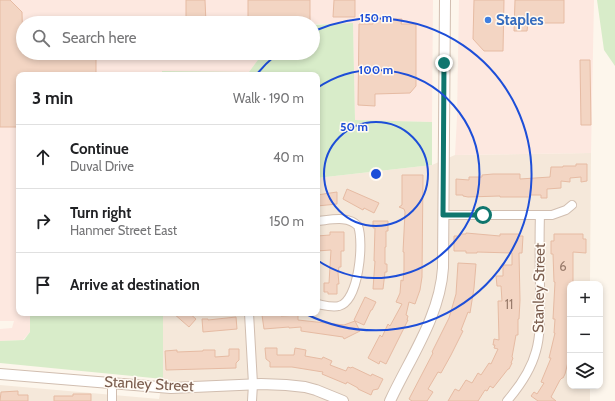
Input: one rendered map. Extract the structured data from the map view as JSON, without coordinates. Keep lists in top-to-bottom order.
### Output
{
  "streets": {
    "street": ["Stanley Street"]
  },
  "places": ["Staples"],
  "house_numbers": ["6", "11"],
  "page": {
    "search": "Search here",
    "heading": ["3 min", "Walk · 190 m"],
    "list": [
      ["Continue", "Duval Drive", "40 m"],
      ["Turn right", "Hanmer Street East", "150 m"],
      "Arrive at destination"
    ],
    "map_buttons": ["+", "−"]
  },
  "rings": ["150 m", "100 m", "50 m"]
}
